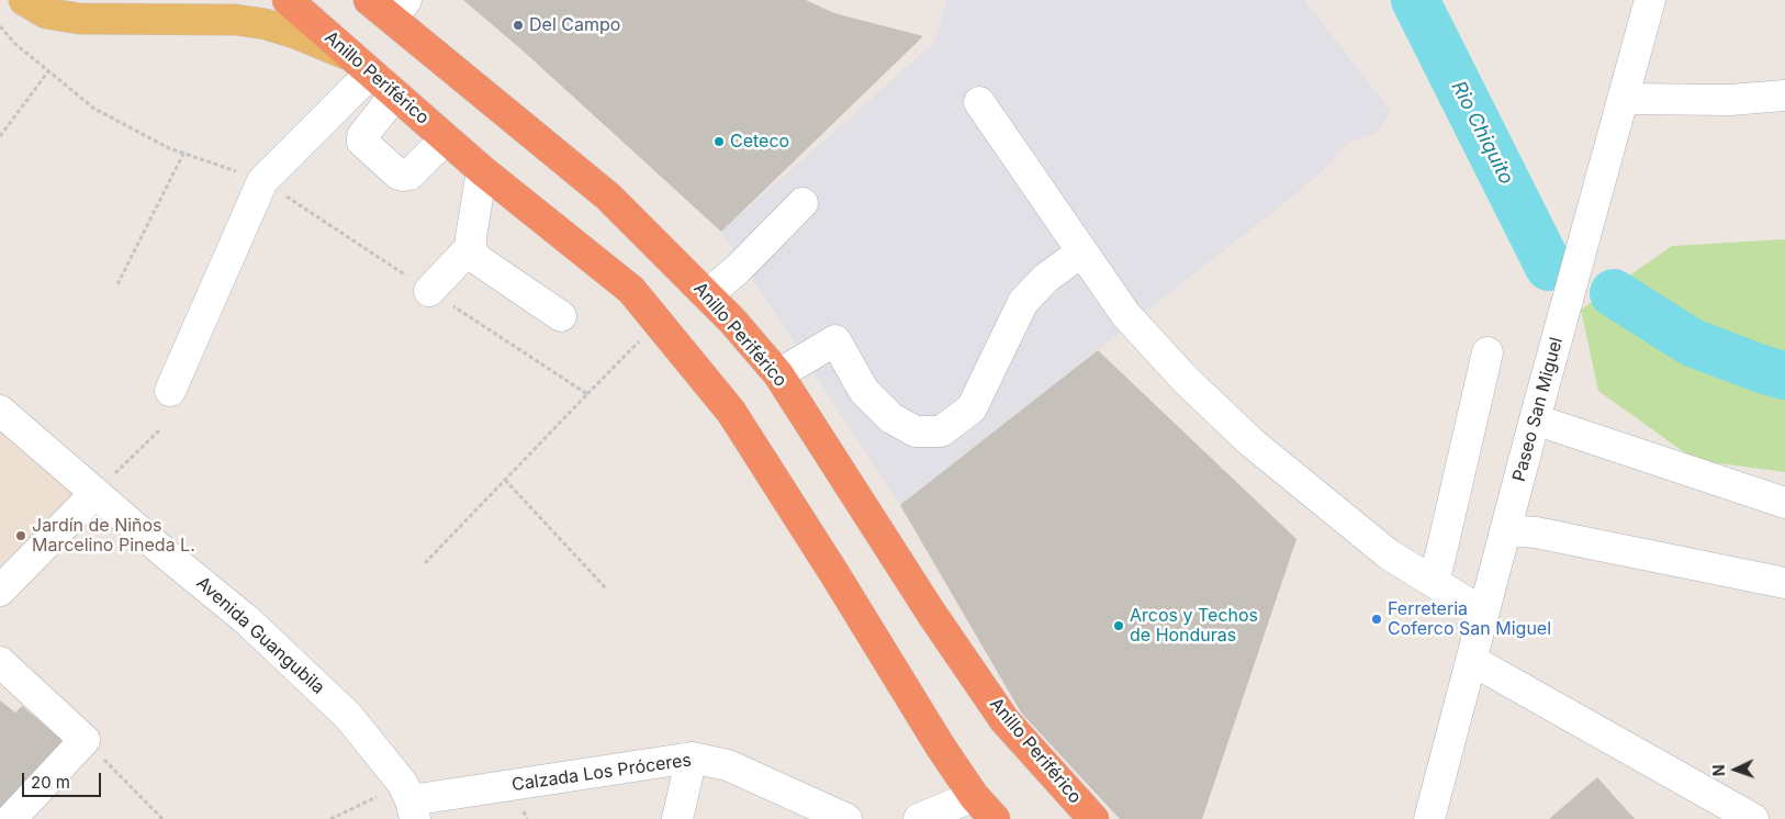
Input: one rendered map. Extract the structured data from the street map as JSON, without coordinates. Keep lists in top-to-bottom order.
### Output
{
  "streets": {
    "highway": ["Anillo Periférico"],
    "street": ["Paseo San Miguel", "Avenida Guangubila", "Calzada Los Próceres"]
  },
  "crossings": [
    ["Avenida Guangubila", "Calzada Los Próceres"]
  ],
  "water": ["Rio Chiquito"],
  "places": [
    "Del Campo",
    "Ceteco",
    "Jardín de Niños Marcelino Pineda L.",
    "Ferreteria Coferco San Miguel",
    "Arcos y Techos de Honduras"
  ],
  "scale_bar": "20 m",
  "north": "left"
}
